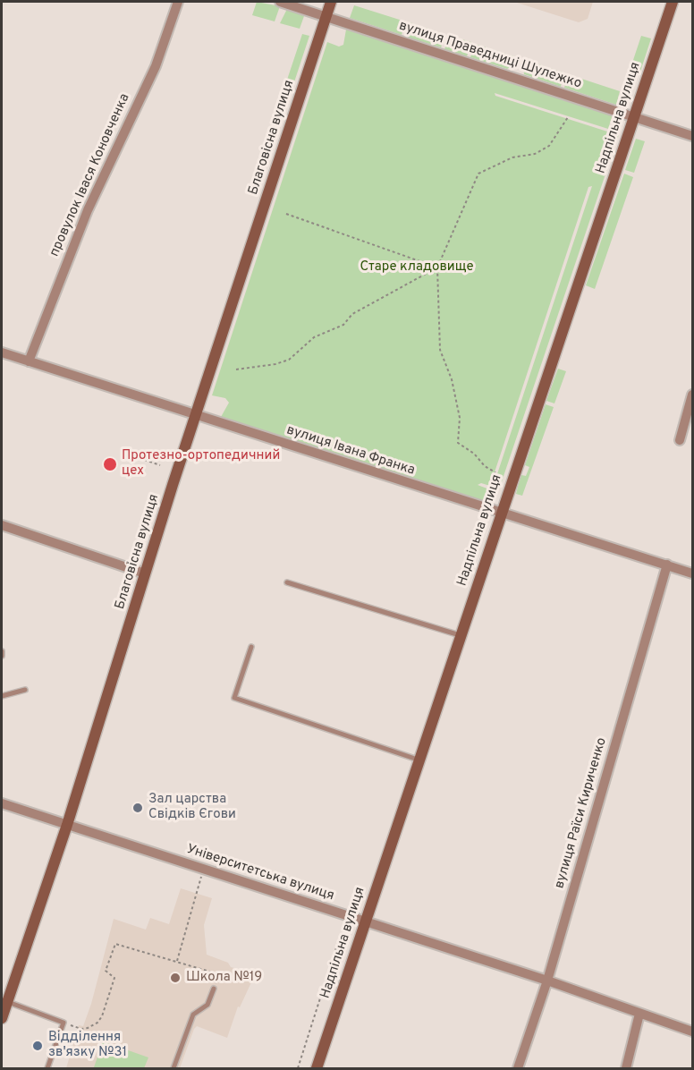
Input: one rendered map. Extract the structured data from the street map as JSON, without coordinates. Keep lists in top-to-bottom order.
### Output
{
  "streets": {
    "main road": ["Надпільна вулиця", "Благовісна вулиця"],
    "street": [
      "вулиця Праведниці Шулежко",
      "провулок Івася Коновченка",
      "вулиця Івана Франка",
      "вулиця Раїси Кириченко",
      "Університетська вулиця"
    ]
  },
  "crossings": [
    ["вулиця Праведниці Шулежко", "Надпільна вулиця"],
    ["вулиця Праведниці Шулежко", "Благовісна вулиця"],
    ["Надпільна вулиця", "вулиця Івана Франка"],
    ["Надпільна вулиця", "Університетська вулиця"],
    ["Благовісна вулиця", "вулиця Івана Франка"],
    ["Благовісна вулиця", "Університетська вулиця"],
    ["провулок Івася Коновченка", "вулиця Івана Франка"],
    ["вулиця Івана Франка", "вулиця Раїси Кириченко"],
    ["вулиця Раїси Кириченко", "Університетська вулиця"]
  ],
  "parks": ["Старе кладовище"],
  "places": [
    "Протезно-ортопедичний цех",
    "Зал царства Свідків Єгови",
    "Школа №19",
    "Відділення зв'язку №31"
  ]
}
